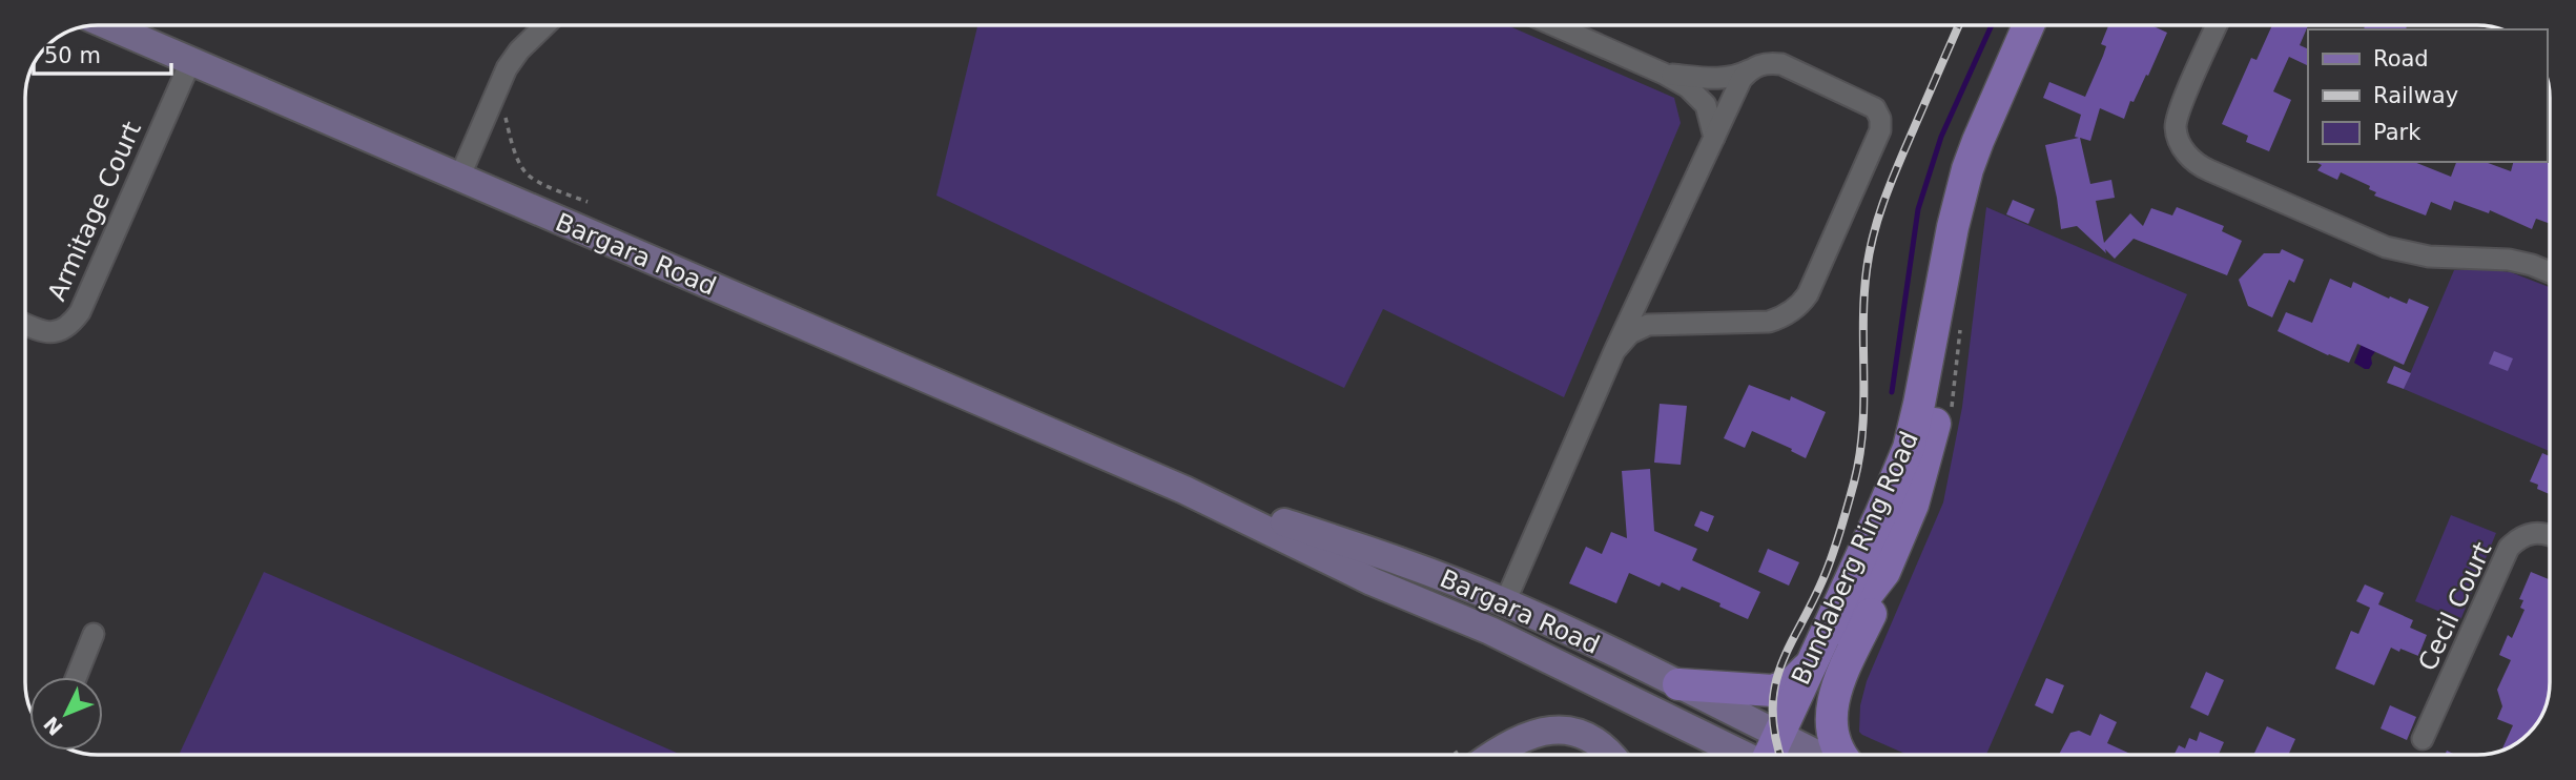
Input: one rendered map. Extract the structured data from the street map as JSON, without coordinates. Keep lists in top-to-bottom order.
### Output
{
  "streets": {
    "main road": ["Bargara Road", "Bundaberg Ring Road"],
    "street": ["Armitage Court", "Cecil Court"]
  },
  "crossings": [
    ["Armitage Court", "Bargara Road"]
  ],
  "legend": ["Road", "Railway", "Park"],
  "scale_bar": "50 m",
  "north": "bottom left"
}
